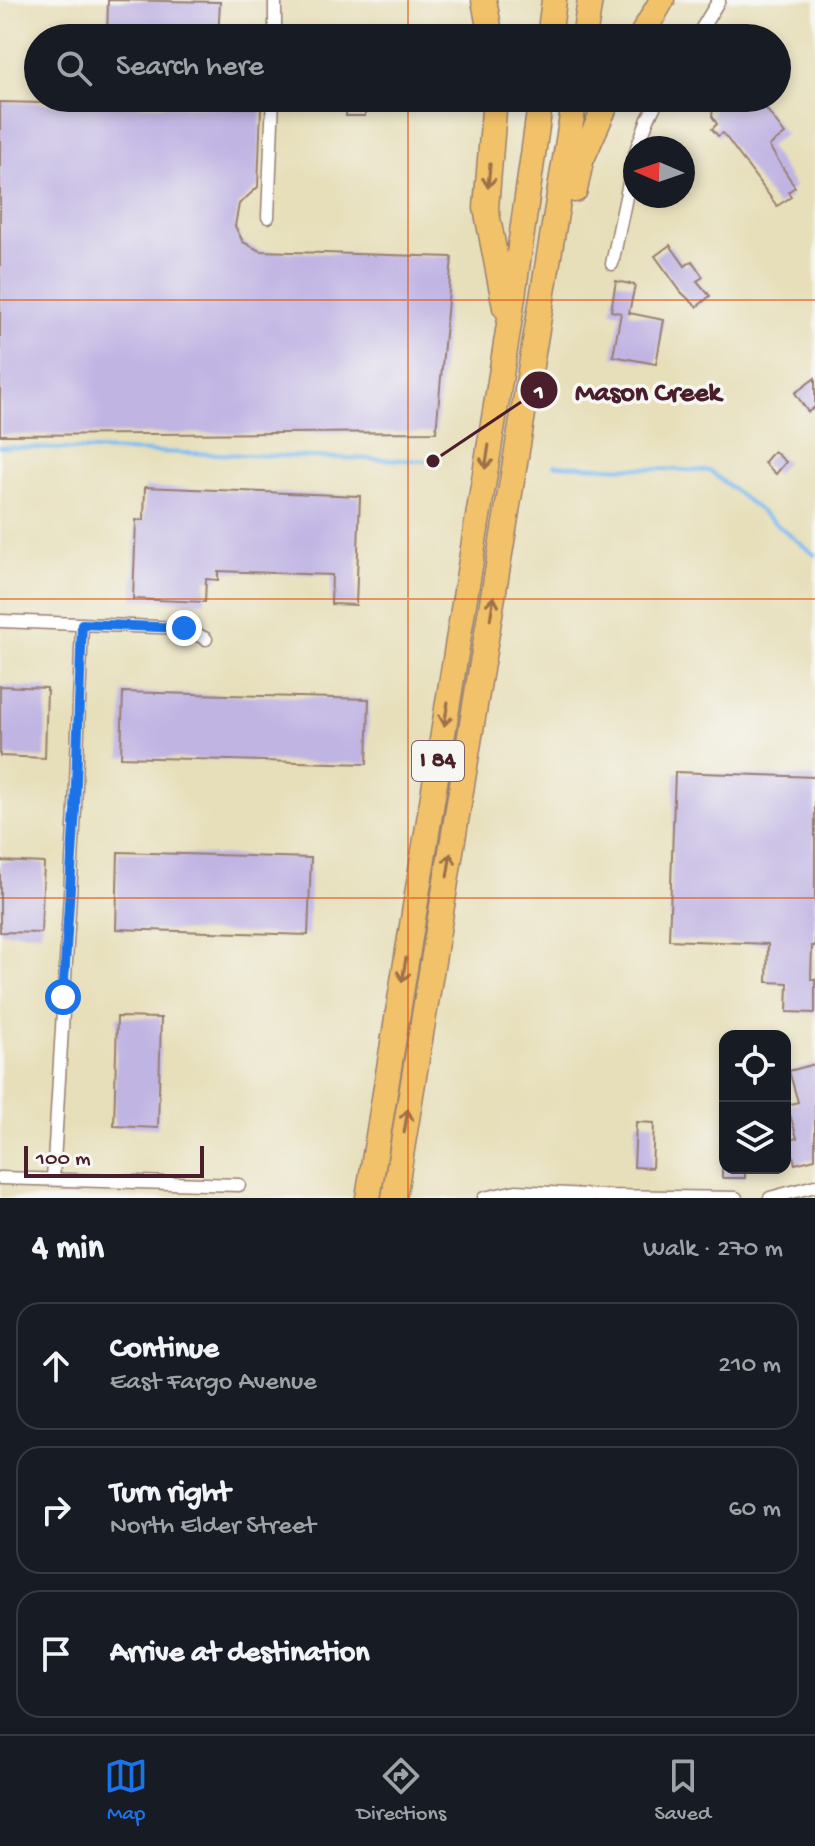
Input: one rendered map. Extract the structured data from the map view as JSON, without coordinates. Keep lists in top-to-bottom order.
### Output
{
  "streets": {
    "highway": ["I 84"]
  },
  "places": ["Mason Creek"],
  "scale_bar": "100 m",
  "north": "left",
  "page": {
    "search": "Search here",
    "scale": "100 m",
    "heading": ["4 min", "Walk · 270 m"],
    "list": [
      ["Continue", "East Fargo Avenue", "210 m"],
      ["Turn right", "North Elder Street", "60 m"],
      "Arrive at destination"
    ],
    "nav": ["Map", "Directions", "Saved"]
  }
}
